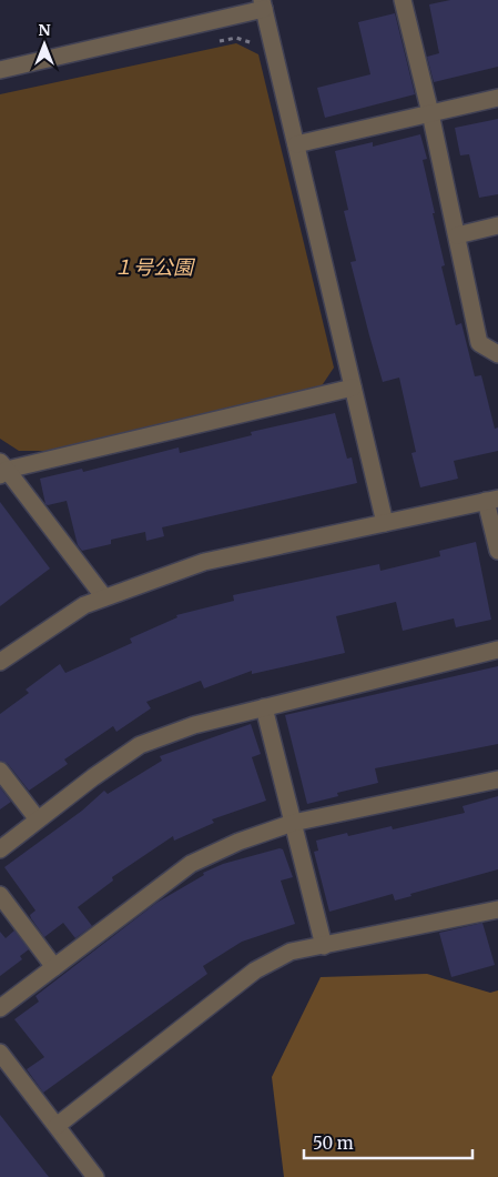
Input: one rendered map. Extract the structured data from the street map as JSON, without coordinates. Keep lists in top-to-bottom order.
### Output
{
  "parks": ["１号公園"],
  "scale_bar": "50 m",
  "north": "top"
}
